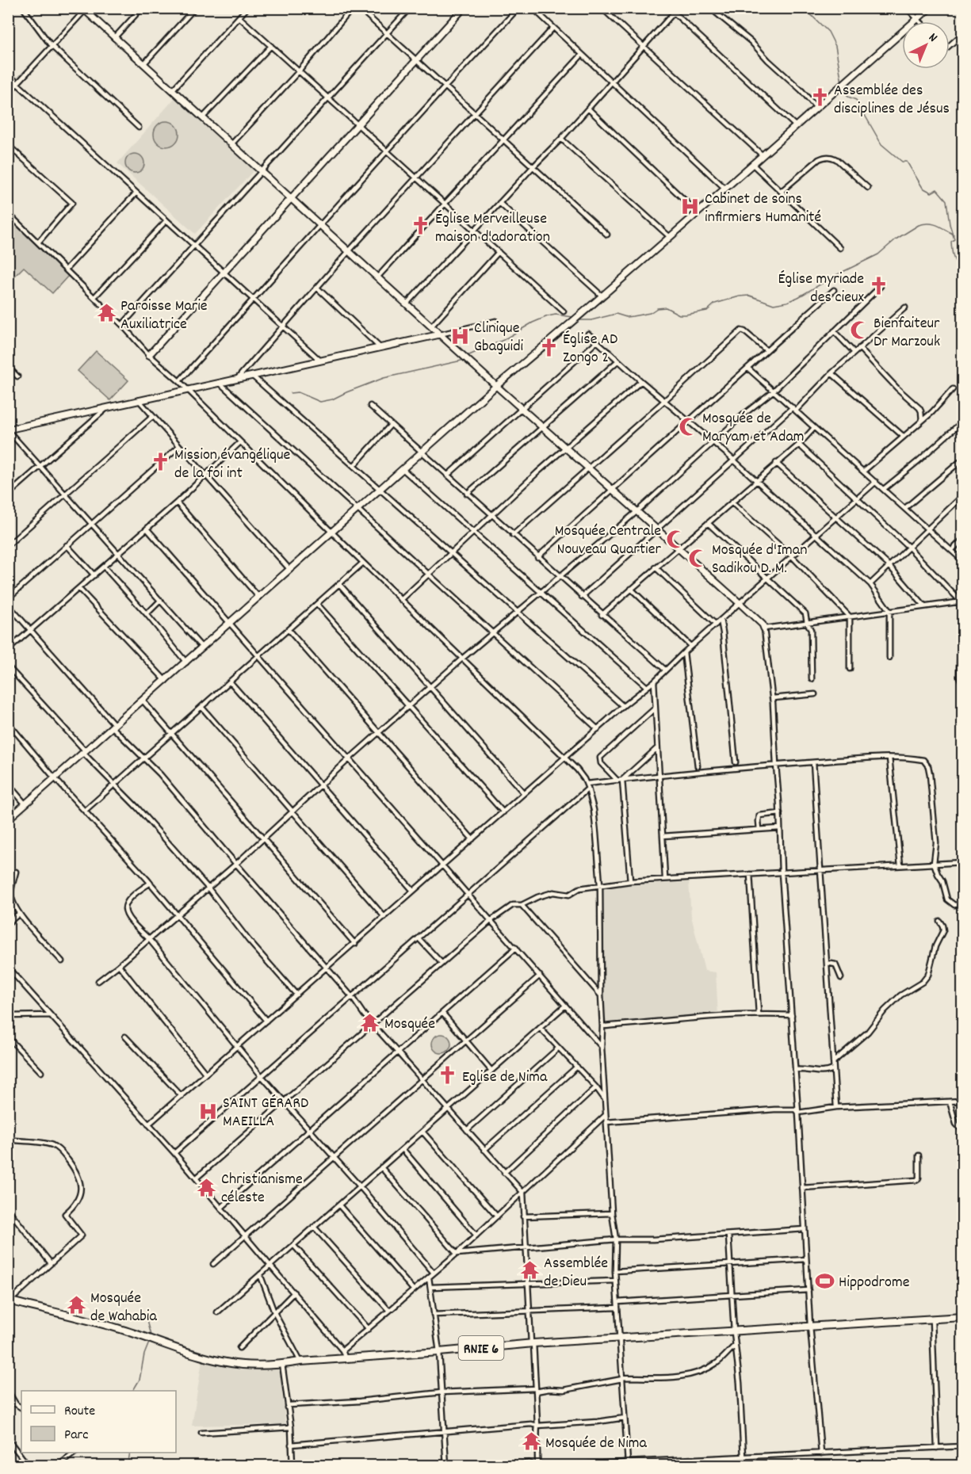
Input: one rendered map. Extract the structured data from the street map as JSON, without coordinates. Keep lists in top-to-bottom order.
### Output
{
  "streets": {
    "main road": ["RNIE 6"]
  },
  "places": {
    "church": [
      "Assemblée des disciplines de Jésus",
      "Église Merveilleuse maison d'adoration",
      "Église myriade des cieux",
      "Église AD Zongo 2",
      "Mission évangélique de la foi int",
      "Eglise de Nima"
    ],
    "hospital": ["Cabinet de soins infirmiers Humanité", "Clinique Gbaguidi", "SAINT GÉRARD MAEILLA"],
    "temple": [
      "Paroisse Marie Auxiliatrice",
      "Mosquée",
      "Christianisme céleste",
      "Assemblée de Dieu",
      "Mosquée de Wahabia",
      "Mosquée de Nima"
    ],
    "mosque": [
      "Bienfaiteur Dr Marzouk",
      "Mosquée de Maryam et Adam",
      "Mosquée Centrale Nouveau Quartier",
      "Mosquée d'Iman Sadikou D. M."
    ],
    "sports": ["Hippodrome"]
  },
  "legend": ["Route", "Parc"],
  "north": "top right"
}
